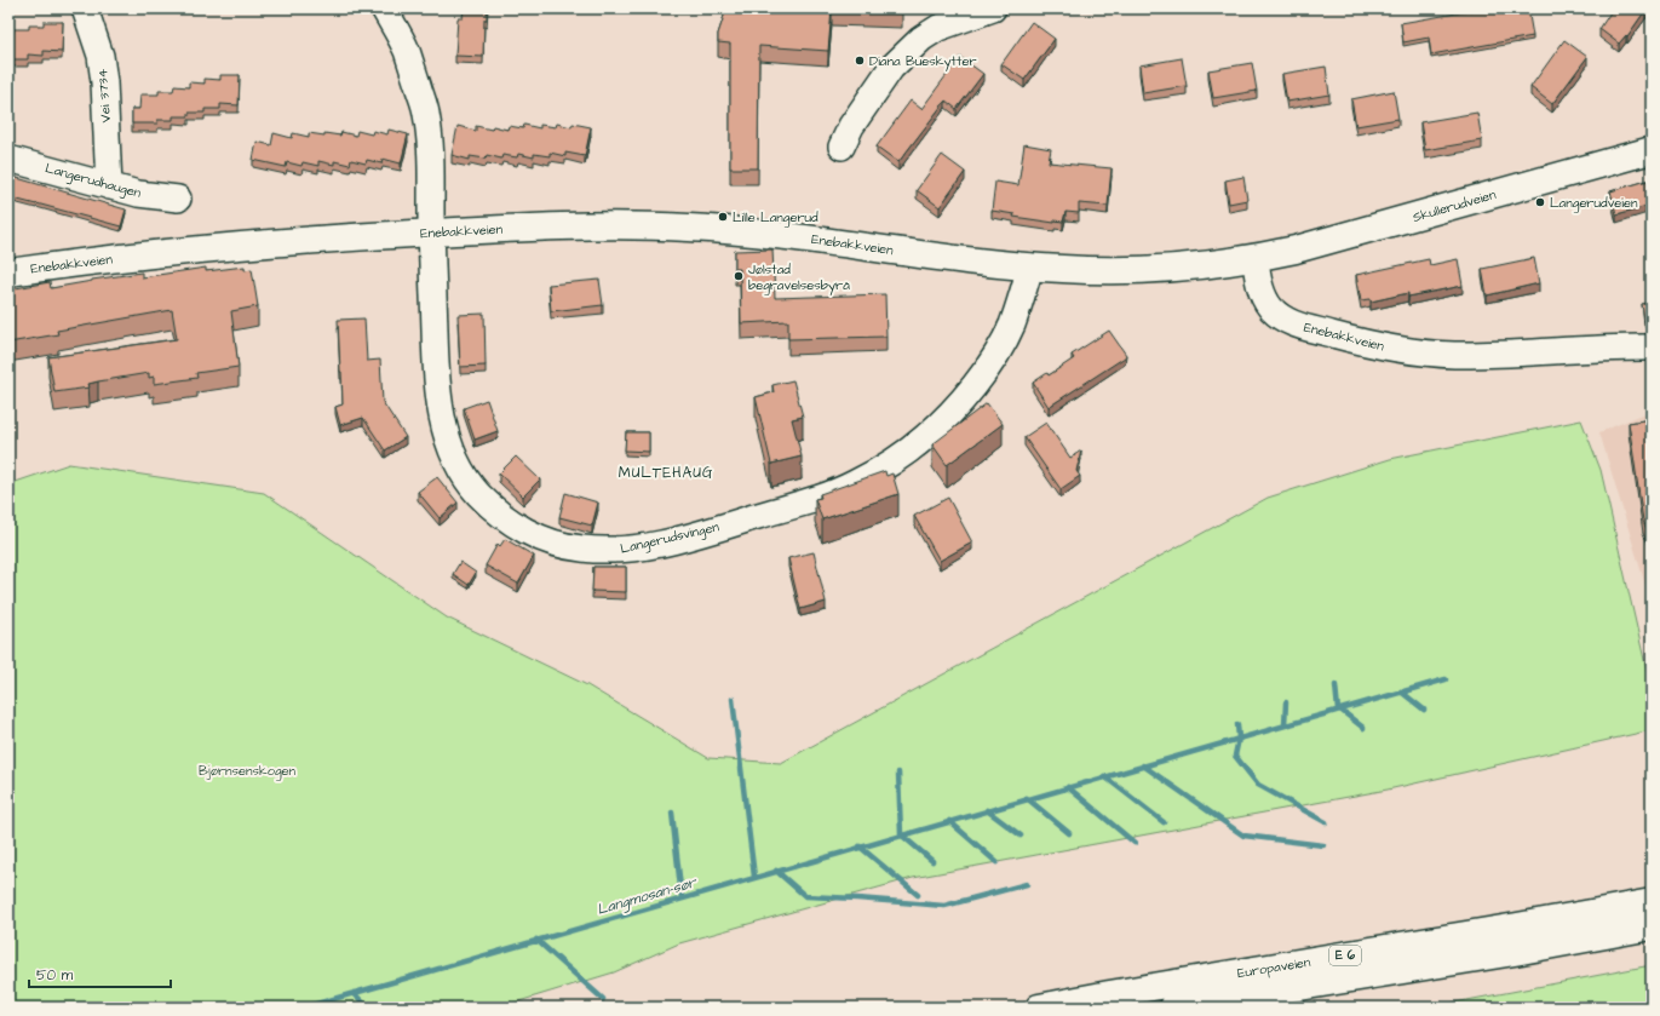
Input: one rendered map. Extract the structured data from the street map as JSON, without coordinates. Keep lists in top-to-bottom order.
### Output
{
  "streets": {
    "main road": [
      "Skullerudveien",
      "Enebakkveien",
      "E 6",
      "Europaveien"
    ],
    "street": ["Vei 3734", "Langerudhaugen", "Langerudsvingen"]
  },
  "crossings": [
    ["Vei 3734", "Langerudhaugen"],
    ["Skullerudveien", "Enebakkveien"],
    ["Enebakkveien", "Langerudsvingen"]
  ],
  "districts": ["MULTEHAUG"],
  "water": ["Langmosan-sør"],
  "parks": ["Bjørnsenskogen"],
  "places": [
    "Diana Bueskytter",
    "Langerudveien",
    "Lille Langerud",
    "Jølstad begravelsesbyrå"
  ],
  "scale_bar": "50 m"
}
